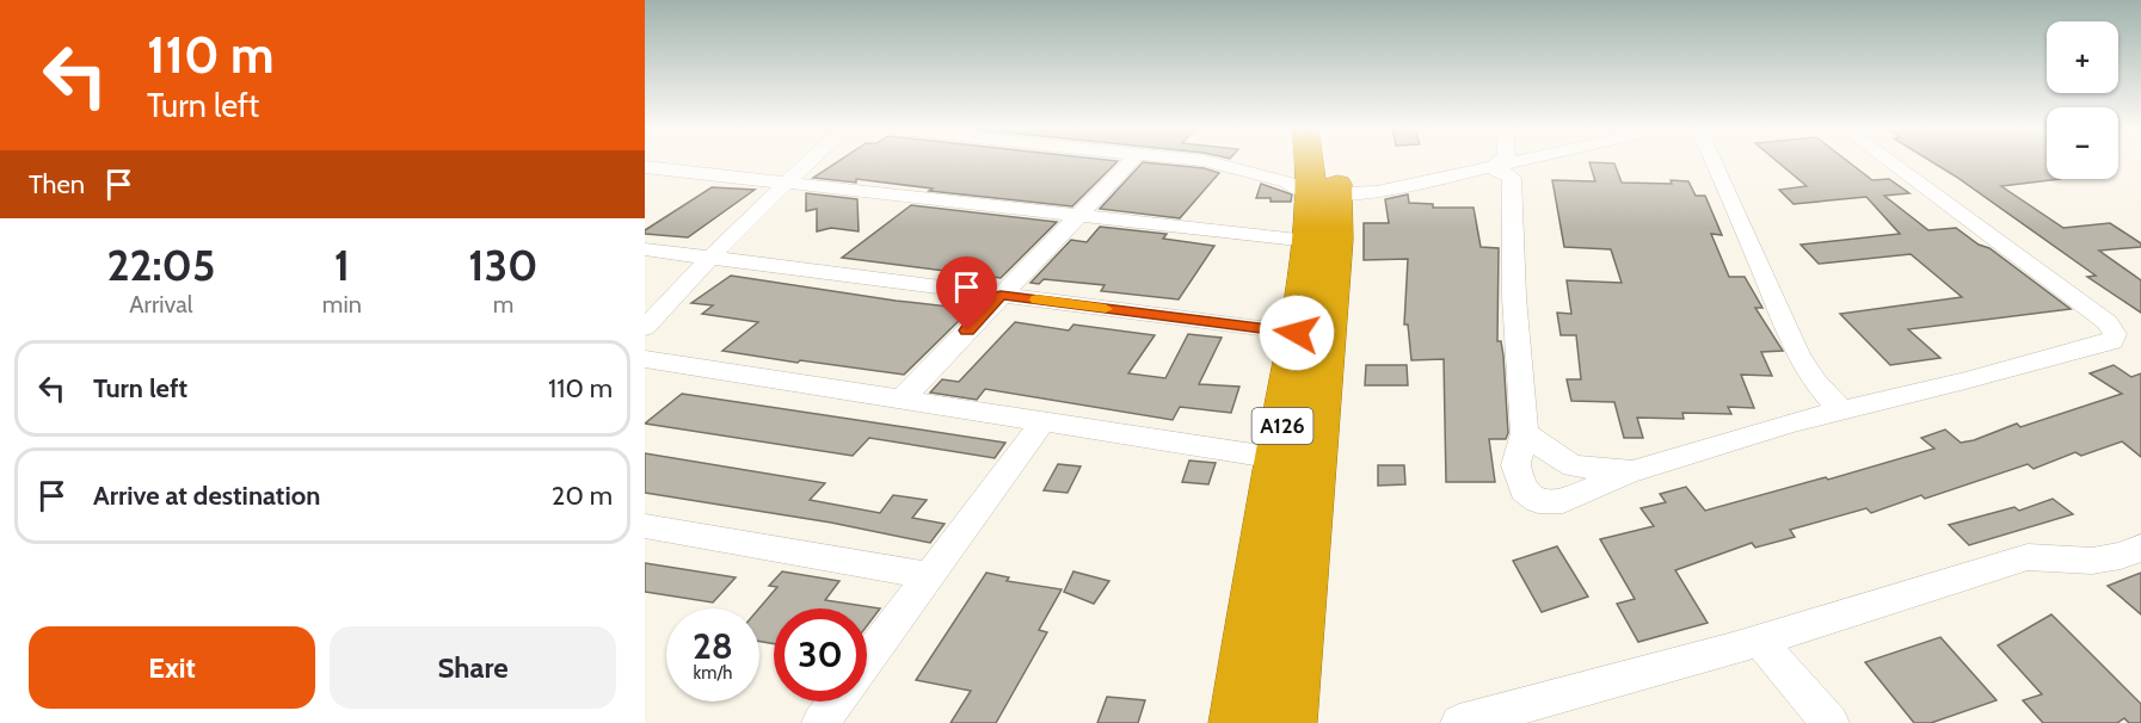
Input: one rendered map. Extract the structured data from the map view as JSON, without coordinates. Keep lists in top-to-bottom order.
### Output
{
  "streets": {
    "highway": ["A126"]
  },
  "page": {
    "turn": ["110 m", "Turn left"],
    "map_buttons": ["+", "−"],
    "then": "Then",
    "eta": [
      "22:05",
      "Arrival",
      "1",
      "min",
      "130",
      "m"
    ],
    "list": [
      {
        "name": "Turn left",
        "value": "110 m"
      },
      {
        "name": "Arrive at destination",
        "value": "20 m"
      }
    ],
    "speed": "28 km/h",
    "limit": "30",
    "buttons": ["Exit", "Share"]
  }
}
